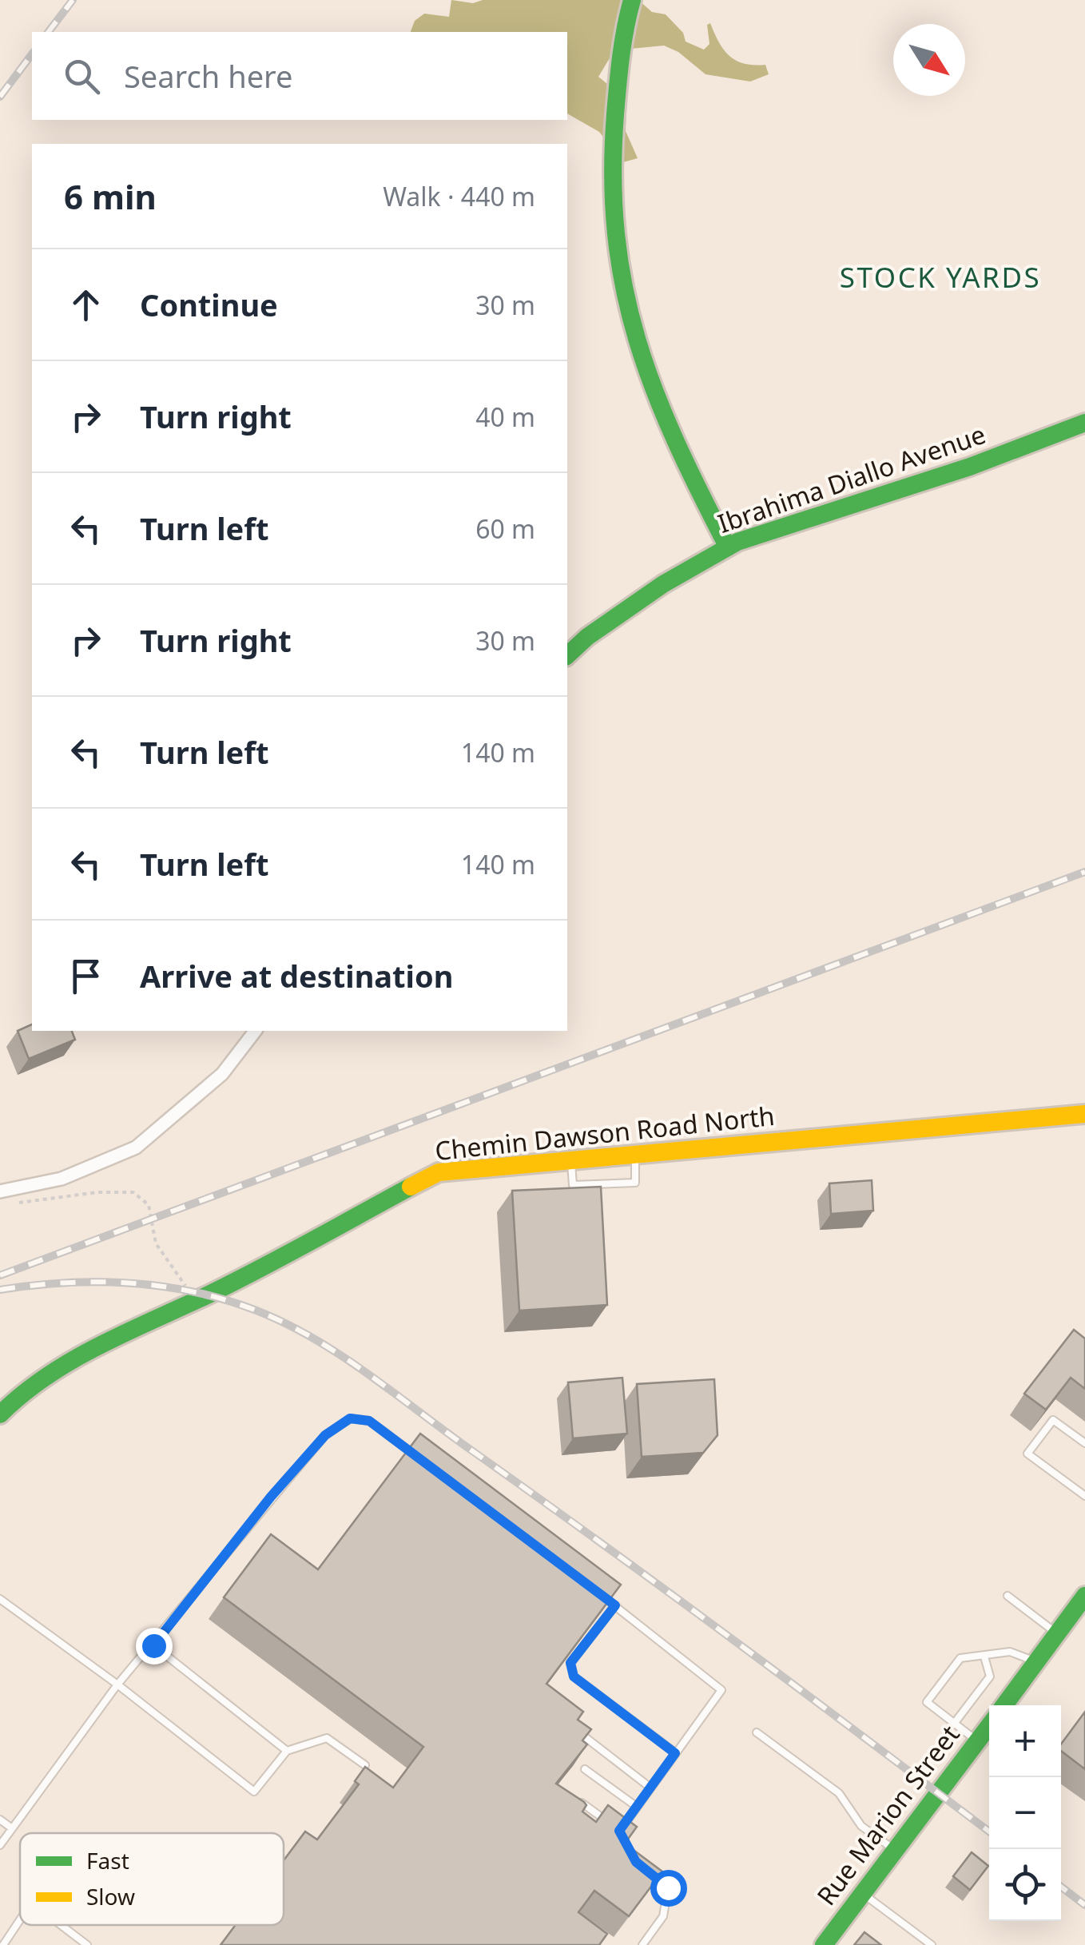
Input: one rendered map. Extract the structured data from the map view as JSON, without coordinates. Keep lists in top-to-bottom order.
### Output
{
  "streets": {
    "street": ["Ibrahima Diallo Avenue", "Chemin Dawson Road North", "Rue Marion Street"]
  },
  "districts": ["STOCK YARDS"],
  "legend": ["Fast", "Slow"],
  "north": "bottom right",
  "page": {
    "search": "Search here",
    "heading": ["6 min", "Walk · 440 m"],
    "list": [
      ["Continue", "30 m"],
      ["Turn right", "40 m"],
      ["Turn left", "60 m"],
      ["Turn right", "30 m"],
      ["Turn left", "140 m"],
      ["Turn left", "140 m"],
      "Arrive at destination"
    ],
    "map_buttons": ["+", "−"]
  }
}
